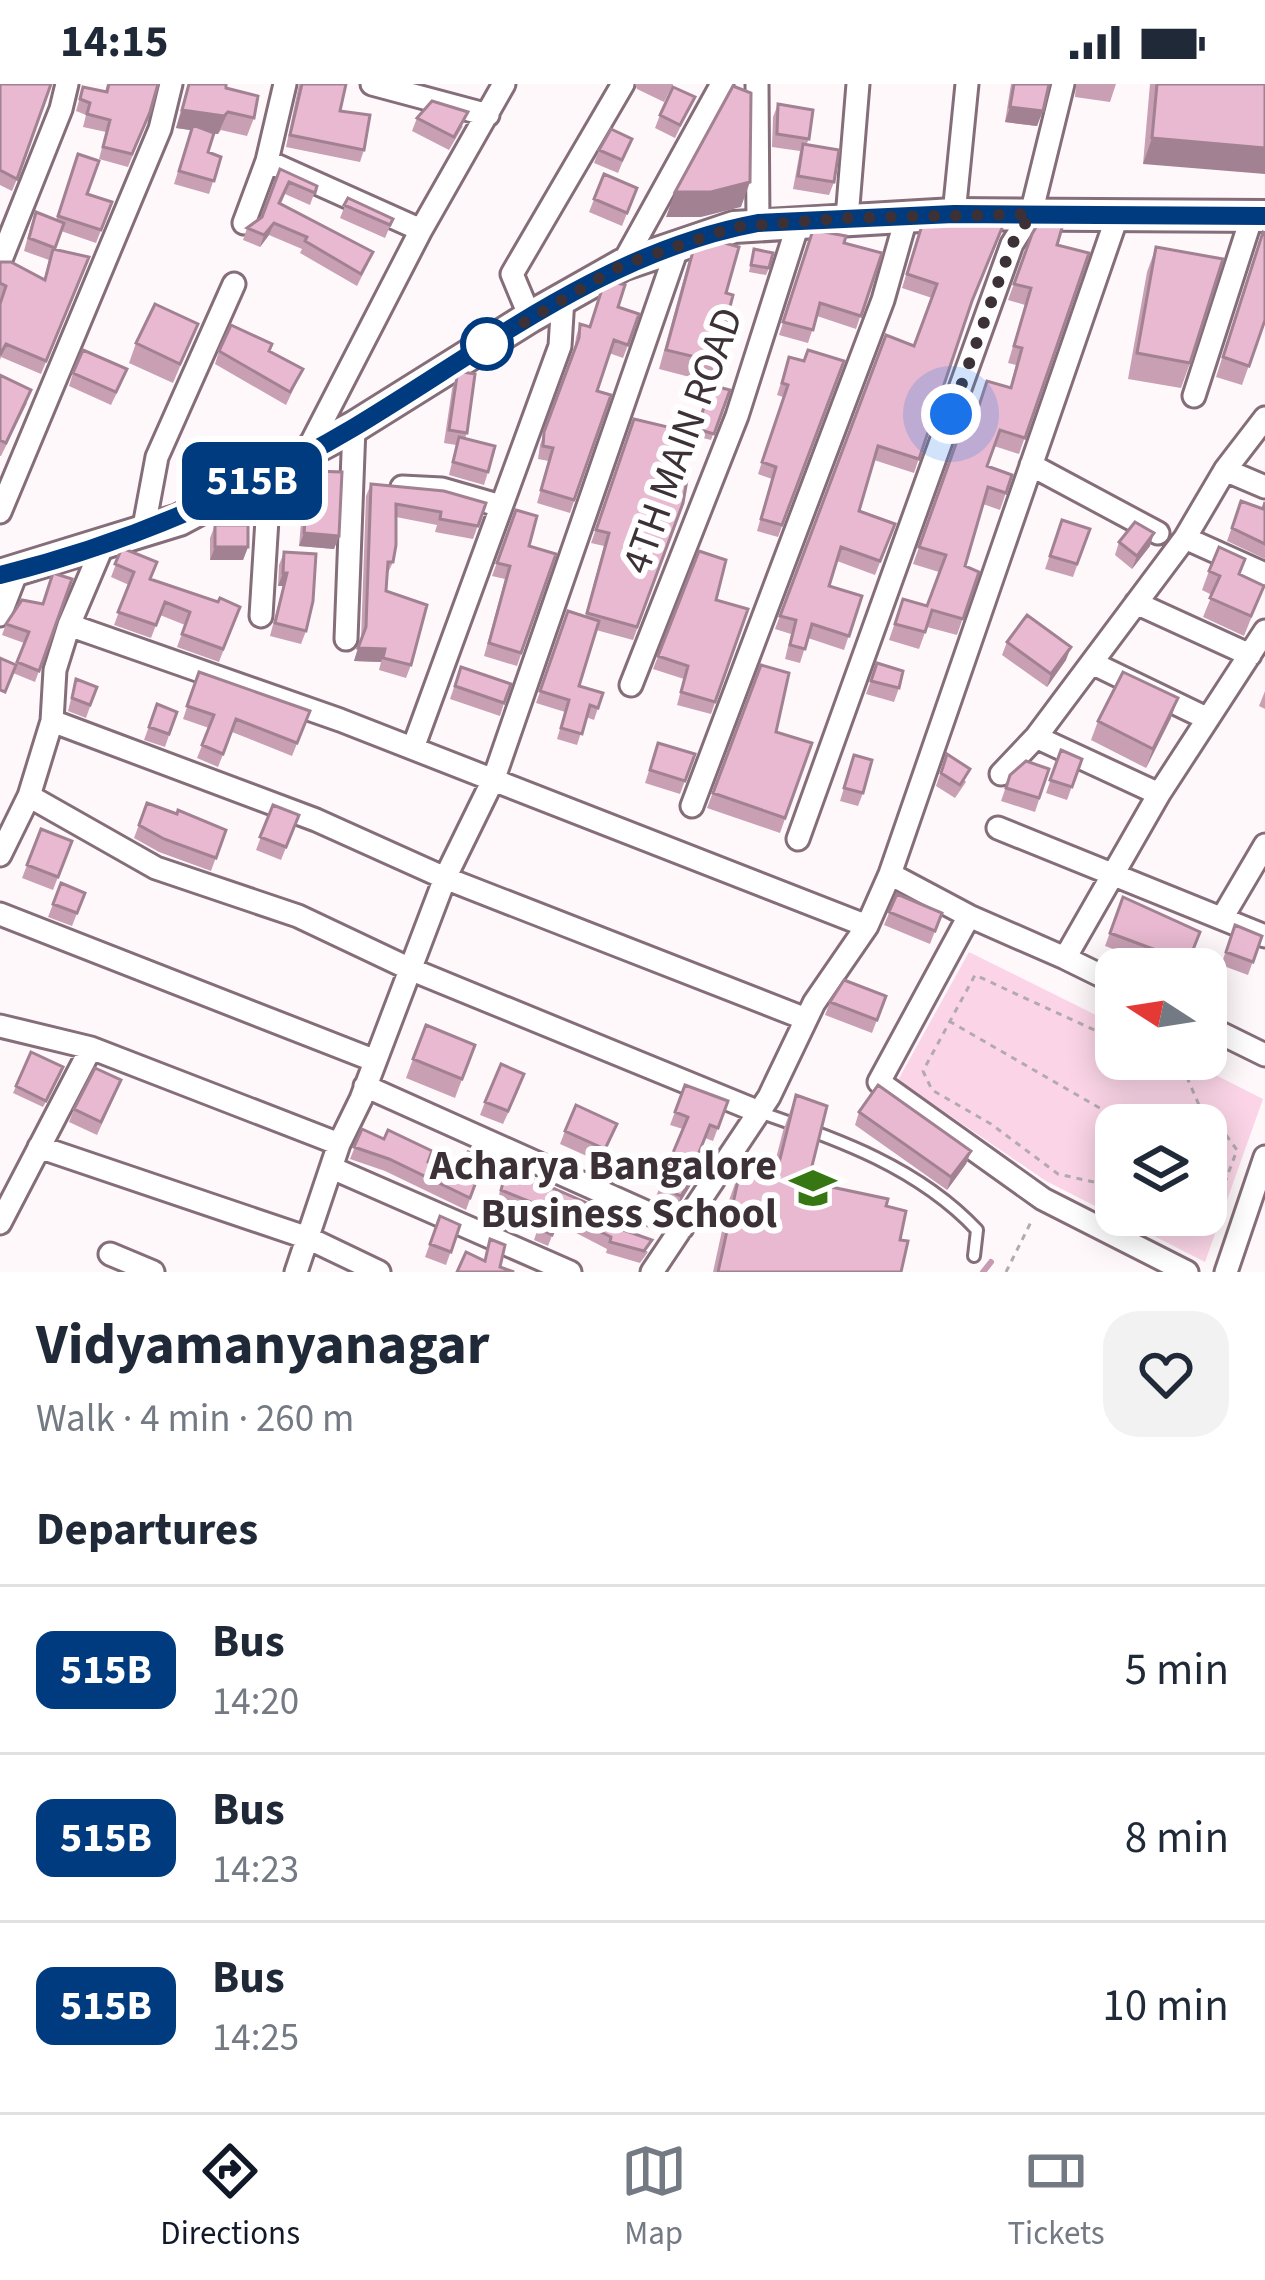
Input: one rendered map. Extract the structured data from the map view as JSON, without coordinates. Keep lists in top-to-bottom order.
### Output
{
  "streets": {
    "street": ["4TH MAIN ROAD"]
  },
  "places": {
    "school or university": ["Acharya Bangalore Business School"]
  },
  "lines": ["bus line 515B"],
  "north": "left",
  "page": {
    "status": "14:15",
    "on_map": "515B",
    "heading": [
      ["Vidyamanyanagar", "Walk · 4 min · 260 m"],
      "Departures"
    ],
    "list": [
      {
        "mark": "515B",
        "name": "Bus",
        "note": "14:20",
        "value": "5 min"
      },
      {
        "mark": "515B",
        "name": "Bus",
        "note": "14:23",
        "value": "8 min"
      },
      {
        "mark": "515B",
        "name": "Bus",
        "note": "14:25",
        "value": "10 min"
      }
    ],
    "tabs": ["Directions", "Map", "Tickets"]
  }
}
